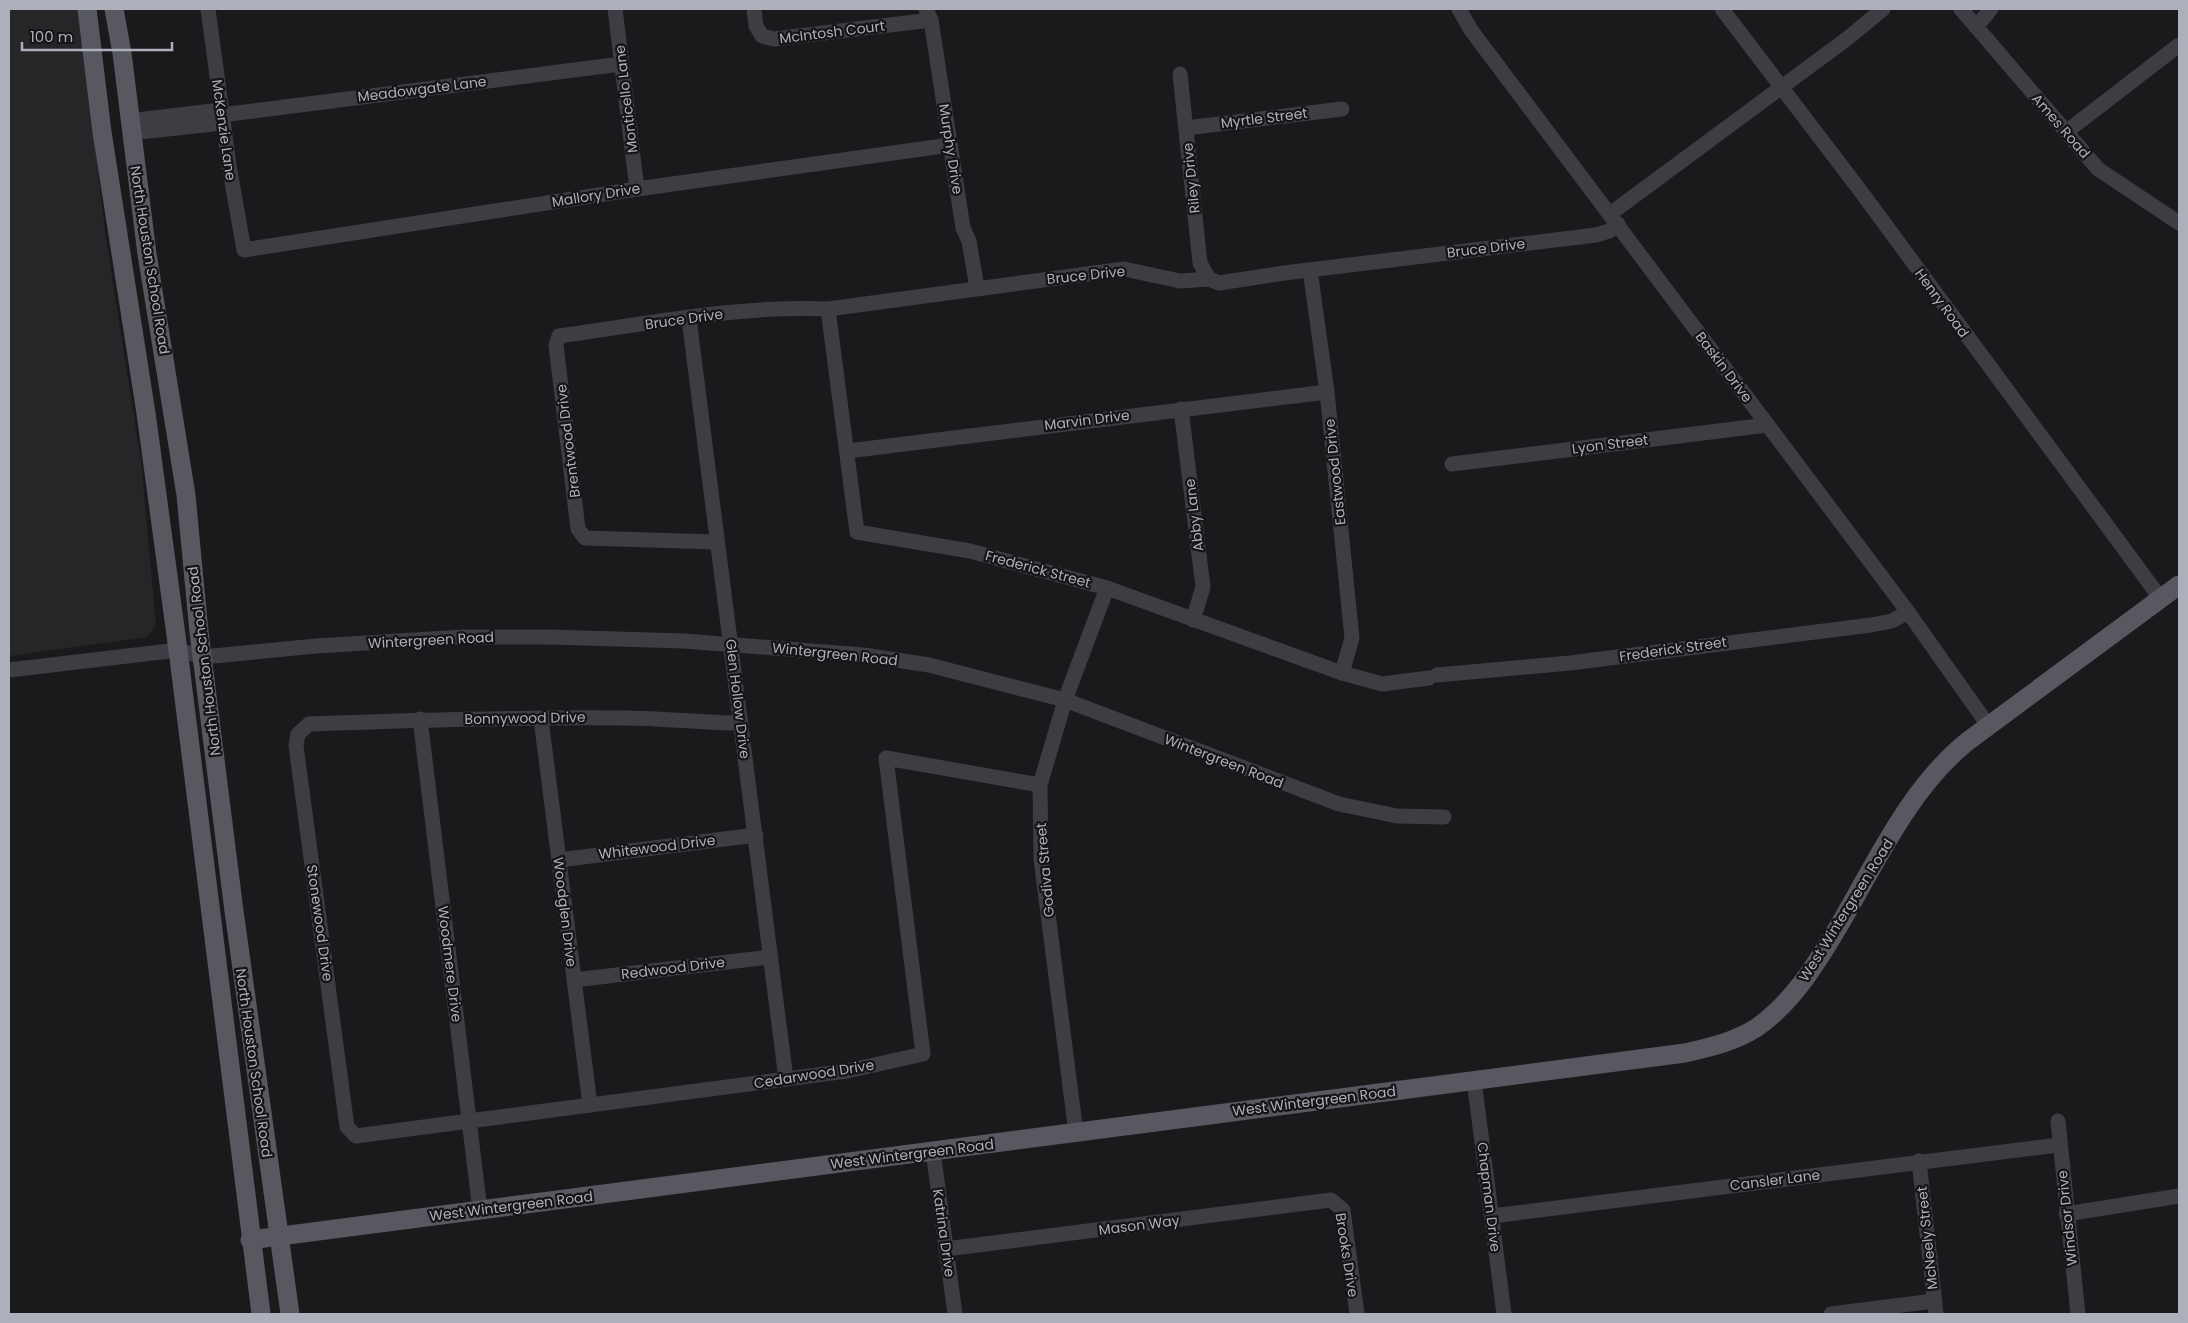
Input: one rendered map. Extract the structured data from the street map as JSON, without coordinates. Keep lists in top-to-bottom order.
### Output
{
  "streets": {
    "main road": ["North Houston School Road", "West Wintergreen Road"],
    "street": [
      "McIntosh Court",
      "Meadowgate Lane",
      "Monticello Lane",
      "Myrtle Street",
      "Ames Road",
      "McKenzie Lane",
      "Murphy Drive",
      "Riley Drive",
      "Mallory Drive",
      "Bruce Drive",
      "Henry Road",
      "Baskin Drive",
      "Marvin Drive",
      "Brentwood Drive",
      "Lyon Street",
      "Eastwood Drive",
      "Abby Lane",
      "Frederick Street",
      "Wintergreen Road",
      "Glen Hollow Drive",
      "Bonnywood Drive",
      "Whitewood Drive",
      "Godiva Street",
      "Woodglen Drive",
      "Stonewood Drive",
      "Woodmere Drive",
      "Redwood Drive",
      "Cedarwood Drive",
      "Cansler Lane",
      "Chapman Drive",
      "Windsor Drive",
      "Mason Way",
      "Katrina Drive",
      "McNeely Street",
      "Brooks Drive"
    ]
  },
  "crossings": [
    ["McIntosh Court", "Murphy Drive"],
    ["Meadowgate Lane", "Monticello Lane"],
    ["Meadowgate Lane", "McKenzie Lane"],
    ["Meadowgate Lane", "North Houston School Road"],
    ["Monticello Lane", "Mallory Drive"],
    ["Myrtle Street", "Riley Drive"],
    ["McKenzie Lane", "Mallory Drive"],
    ["Murphy Drive", "Mallory Drive"],
    ["Murphy Drive", "Bruce Drive"],
    ["Riley Drive", "Bruce Drive"],
    ["Bruce Drive", "Henry Road"],
    ["Bruce Drive", "Baskin Drive"],
    ["Bruce Drive", "Brentwood Drive"],
    ["Bruce Drive", "Eastwood Drive"],
    ["Bruce Drive", "Frederick Street"],
    ["Bruce Drive", "Glen Hollow Drive"],
    ["North Houston School Road", "Wintergreen Road"],
    ["North Houston School Road", "West Wintergreen Road"],
    ["Henry Road", "West Wintergreen Road"],
    ["Baskin Drive", "Lyon Street"],
    ["Baskin Drive", "Frederick Street"],
    ["Baskin Drive", "West Wintergreen Road"],
    ["Marvin Drive", "Eastwood Drive"],
    ["Marvin Drive", "Abby Lane"],
    ["Marvin Drive", "Frederick Street"],
    ["Brentwood Drive", "Glen Hollow Drive"],
    ["Eastwood Drive", "Frederick Street"],
    ["Abby Lane", "Frederick Street"],
    ["Frederick Street", "Godiva Street"],
    ["Wintergreen Road", "Glen Hollow Drive"],
    ["Wintergreen Road", "Godiva Street"],
    ["Glen Hollow Drive", "Bonnywood Drive"],
    ["Glen Hollow Drive", "Whitewood Drive"],
    ["Glen Hollow Drive", "Redwood Drive"],
    ["Glen Hollow Drive", "Cedarwood Drive"],
    ["Bonnywood Drive", "Woodglen Drive"],
    ["Bonnywood Drive", "Stonewood Drive"],
    ["Bonnywood Drive", "Woodmere Drive"],
    ["Whitewood Drive", "Woodglen Drive"],
    ["Godiva Street", "West Wintergreen Road"],
    ["Godiva Street", "Cedarwood Drive"],
    ["West Wintergreen Road", "Woodmere Drive"],
    ["West Wintergreen Road", "Chapman Drive"],
    ["West Wintergreen Road", "Katrina Drive"],
    ["Woodglen Drive", "Redwood Drive"],
    ["Woodglen Drive", "Cedarwood Drive"],
    ["Stonewood Drive", "Cedarwood Drive"],
    ["Woodmere Drive", "Cedarwood Drive"],
    ["Cansler Lane", "Chapman Drive"],
    ["Cansler Lane", "Windsor Drive"],
    ["Cansler Lane", "McNeely Street"],
    ["Mason Way", "Katrina Drive"],
    ["Mason Way", "Brooks Drive"]
  ],
  "scale_bar": "100 m"
}
